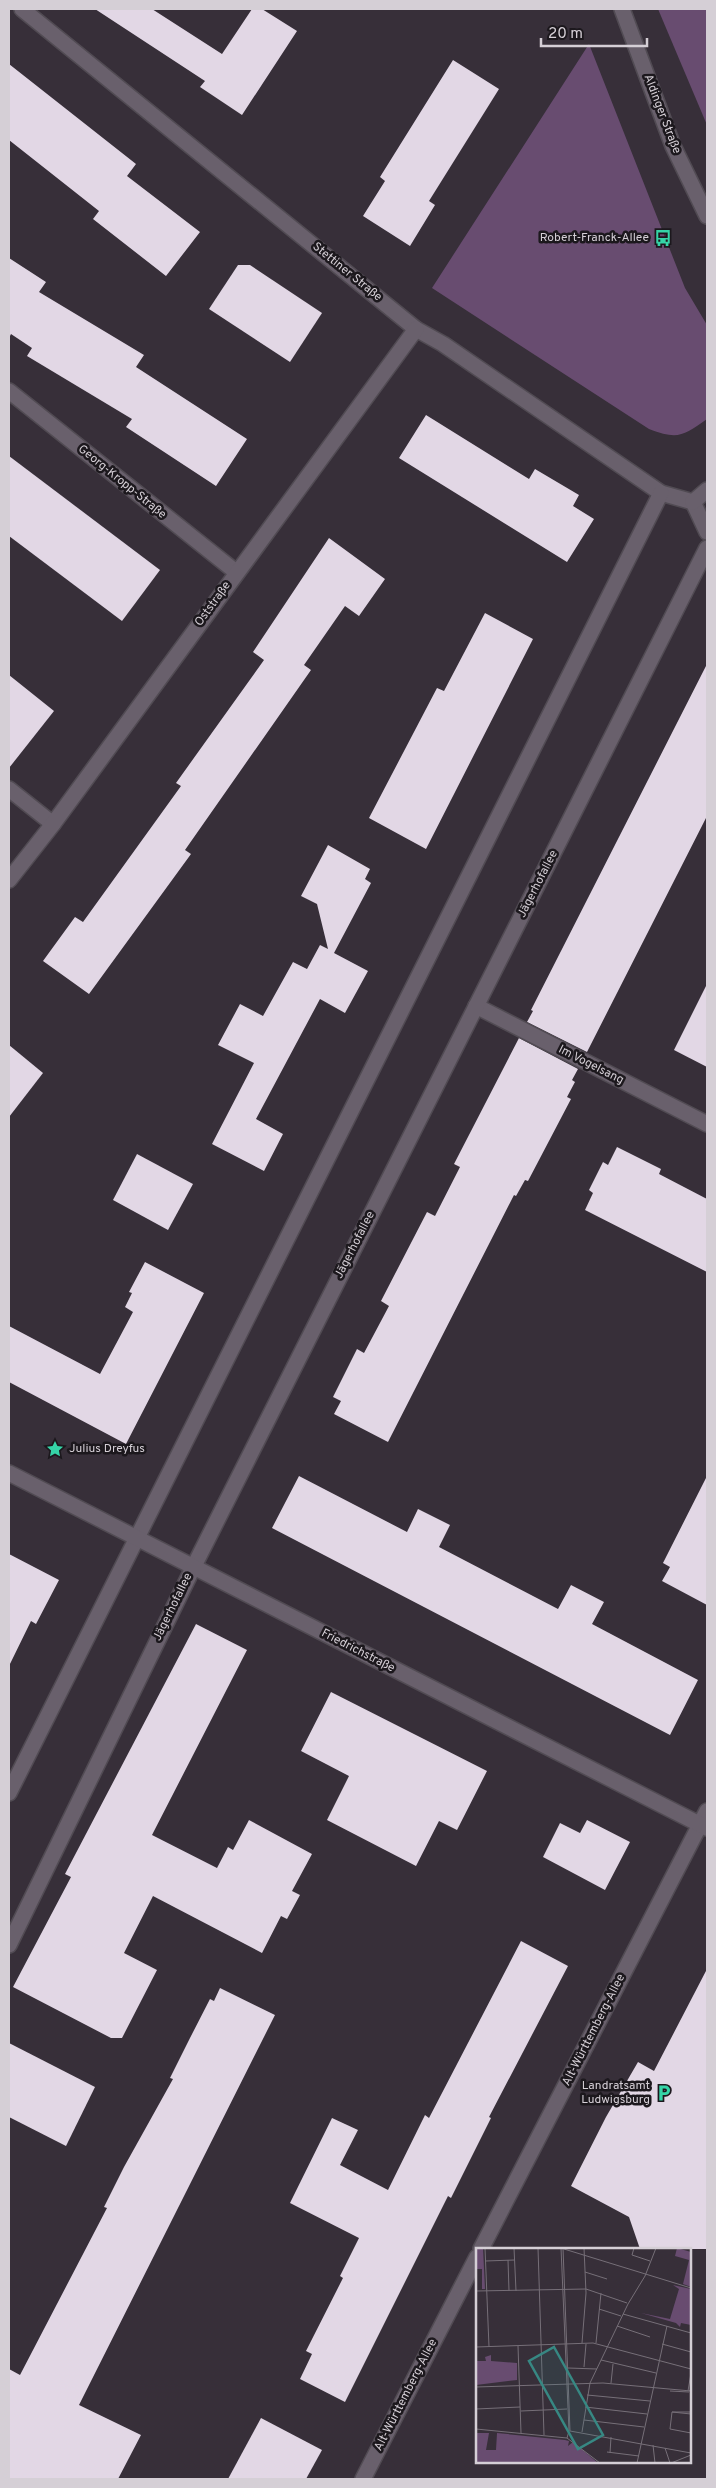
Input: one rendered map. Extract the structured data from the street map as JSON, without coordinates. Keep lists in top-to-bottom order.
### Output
{
  "streets": {
    "street": [
      "Aldinger Straße",
      "Stettiner Straße",
      "Georg-Kropp-Straße",
      "Oststraße",
      "Jägerhofallee",
      "Im Vogelsang",
      "Friedrichstraße",
      "Alt-Württemberg-Allee"
    ]
  },
  "crossings": [
    ["Stettiner Straße", "Oststraße"],
    ["Georg-Kropp-Straße", "Oststraße"],
    ["Jägerhofallee", "Im Vogelsang"],
    ["Jägerhofallee", "Friedrichstraße"],
    ["Friedrichstraße", "Alt-Württemberg-Allee"]
  ],
  "places": {
    "bus stop": ["Robert-Franck-Allee"],
    "place": ["Julius Dreyfus"],
    "parking": ["Landratsamt Ludwigsburg"]
  },
  "scale_bar": "20 m"
}
